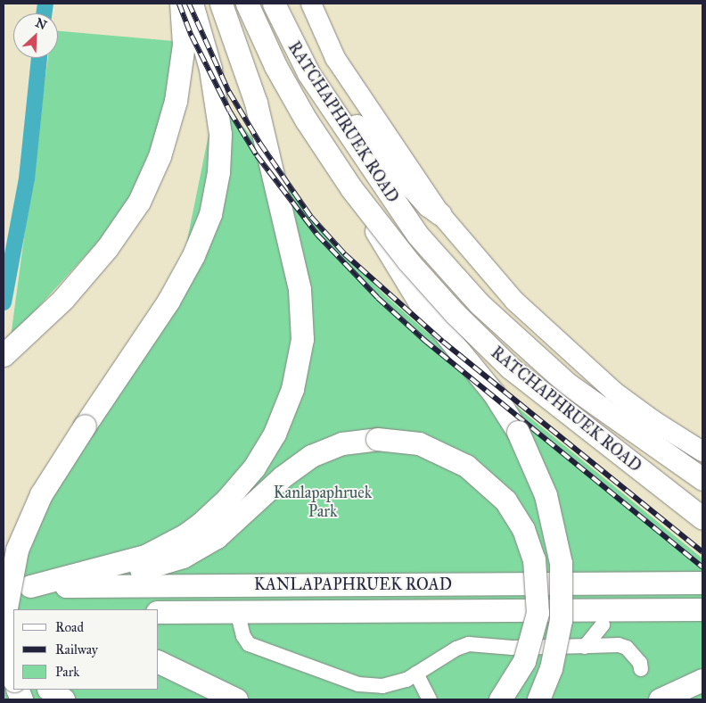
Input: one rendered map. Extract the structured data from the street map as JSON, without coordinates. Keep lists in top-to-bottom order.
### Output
{
  "streets": {
    "main road": ["RATCHAPHRUEK ROAD", "KANLAPAPHRUEK ROAD"]
  },
  "parks": ["Kanlapaphruek Park"],
  "legend": ["Road", "Railway", "Park"],
  "north": "top right"
}
